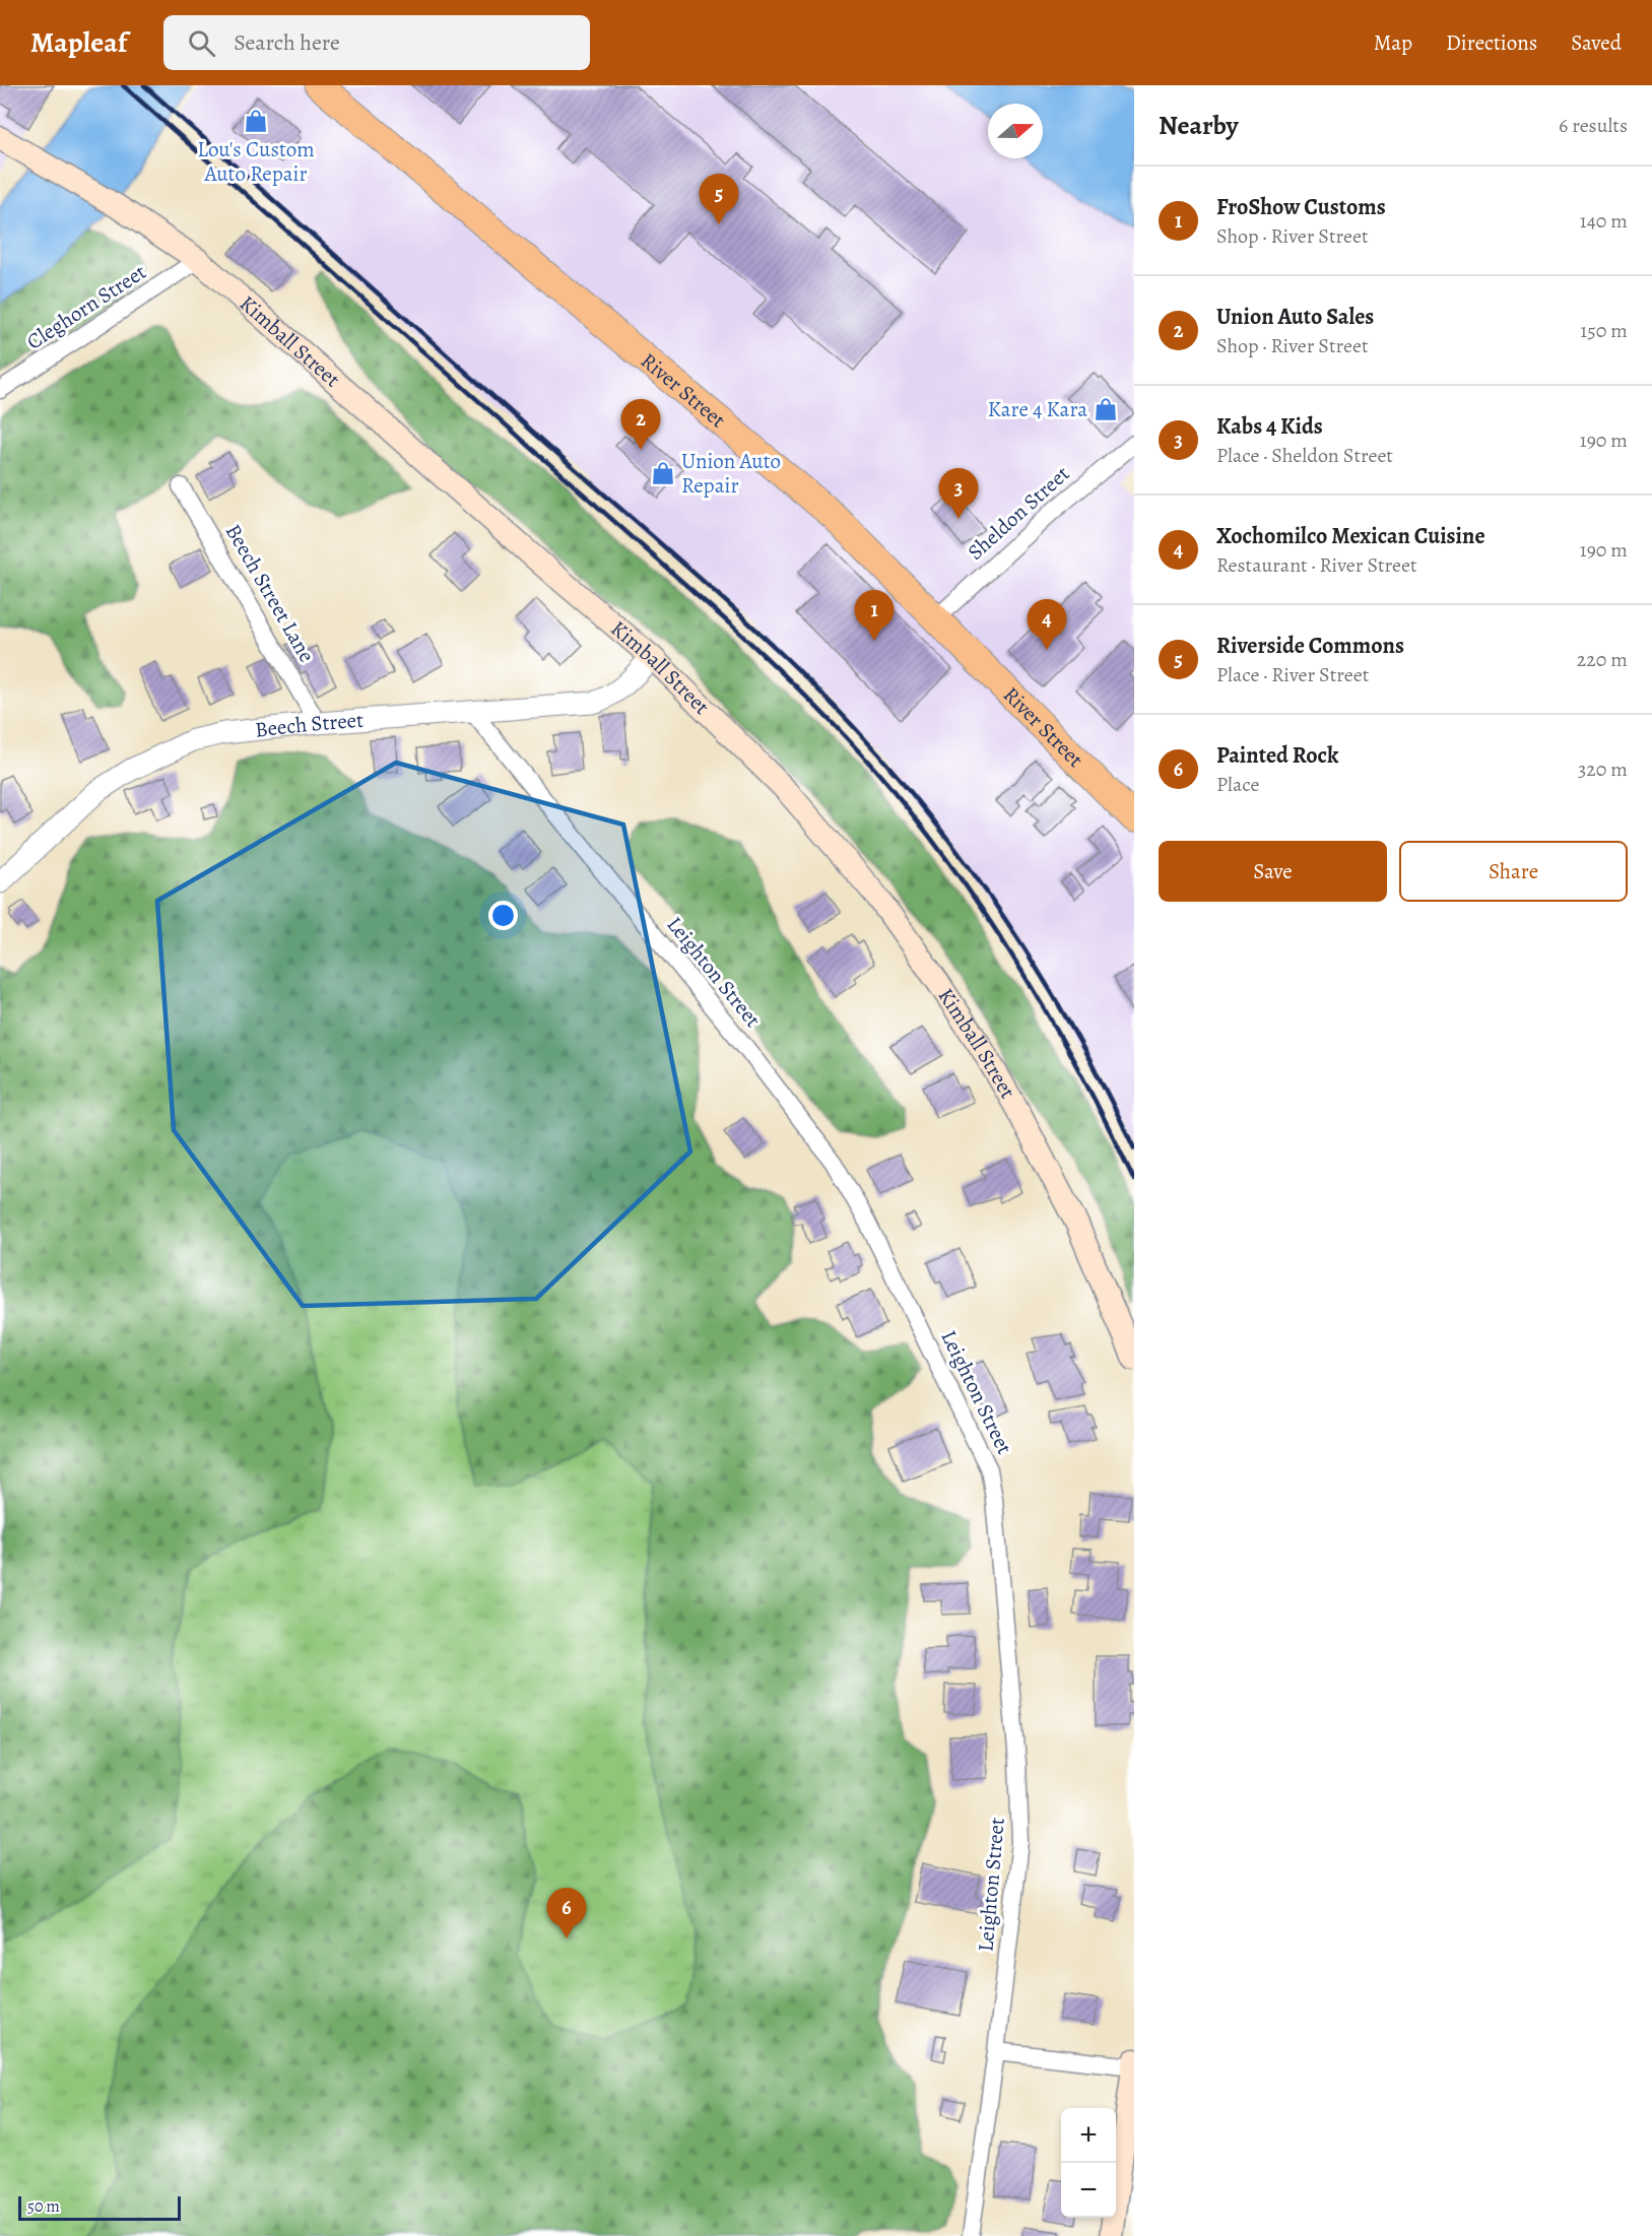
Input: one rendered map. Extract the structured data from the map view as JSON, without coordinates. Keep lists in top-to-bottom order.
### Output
{
  "streets": {
    "highway": ["River Street"],
    "main road": ["Kimball Street"],
    "street": [
      "Cleghorn Street",
      "Sheldon Street",
      "Beech Street Lane",
      "Beech Street",
      "Leighton Street"
    ]
  },
  "crossings": [
    ["Cleghorn Street", "Kimball Street"],
    ["Kimball Street", "Beech Street"],
    ["River Street", "Sheldon Street"],
    ["Beech Street Lane", "Beech Street"],
    ["Beech Street", "Leighton Street"]
  ],
  "places": {
    "shop": ["Lou's Custom Auto Repair", "Kare 4 Kara", "Union Auto Repair"]
  },
  "scale_bar": "50 m",
  "north": "right",
  "page": {
    "header": "Mapleaf",
    "search": "Search here",
    "nav": ["Map", "Directions", "Saved"],
    "heading": ["Nearby", "6 results"],
    "list": [
      {
        "mark": "1",
        "name": "FroShow Customs",
        "note": "Shop · River Street",
        "value": "140 m"
      },
      {
        "mark": "2",
        "name": "Union Auto Sales",
        "note": "Shop · River Street",
        "value": "150 m"
      },
      {
        "mark": "3",
        "name": "Kabs 4 Kids",
        "note": "Place · Sheldon Street",
        "value": "190 m"
      },
      {
        "mark": "4",
        "name": "Xochomilco Mexican Cuisine",
        "note": "Restaurant · River Street",
        "value": "190 m"
      },
      {
        "mark": "5",
        "name": "Riverside Commons",
        "note": "Place · River Street",
        "value": "220 m"
      },
      {
        "mark": "6",
        "name": "Painted Rock",
        "note": "Place",
        "value": "320 m"
      }
    ],
    "pins": [
      "5",
      "2",
      "3",
      "1",
      "4",
      "6"
    ],
    "buttons": ["Save", "Share"],
    "map_buttons": ["+", "−"],
    "scale": "50 m"
  }
}
